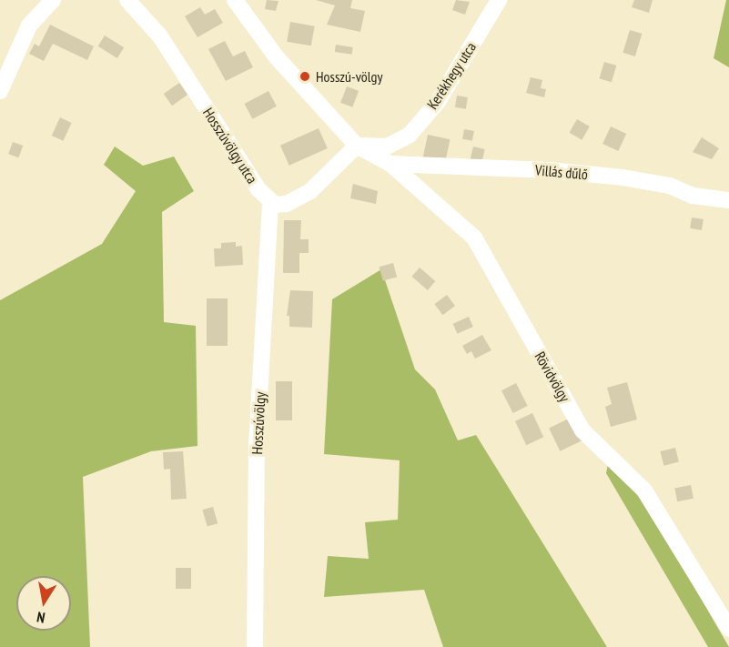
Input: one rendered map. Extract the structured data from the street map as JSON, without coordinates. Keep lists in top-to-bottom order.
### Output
{
  "streets": {
    "street": [
      "Kerékhegy utca",
      "Hosszúvölgy utca",
      "Villás dűlő",
      "Rövidvölgy",
      "Hosszúvölgy"
    ]
  },
  "crossings": [
    ["Kerékhegy utca", "Rövidvölgy"],
    ["Hosszúvölgy utca", "Hosszúvölgy"],
    ["Villás dűlő", "Rövidvölgy"]
  ],
  "places": ["Hosszú-völgy"],
  "north": "bottom"
}
